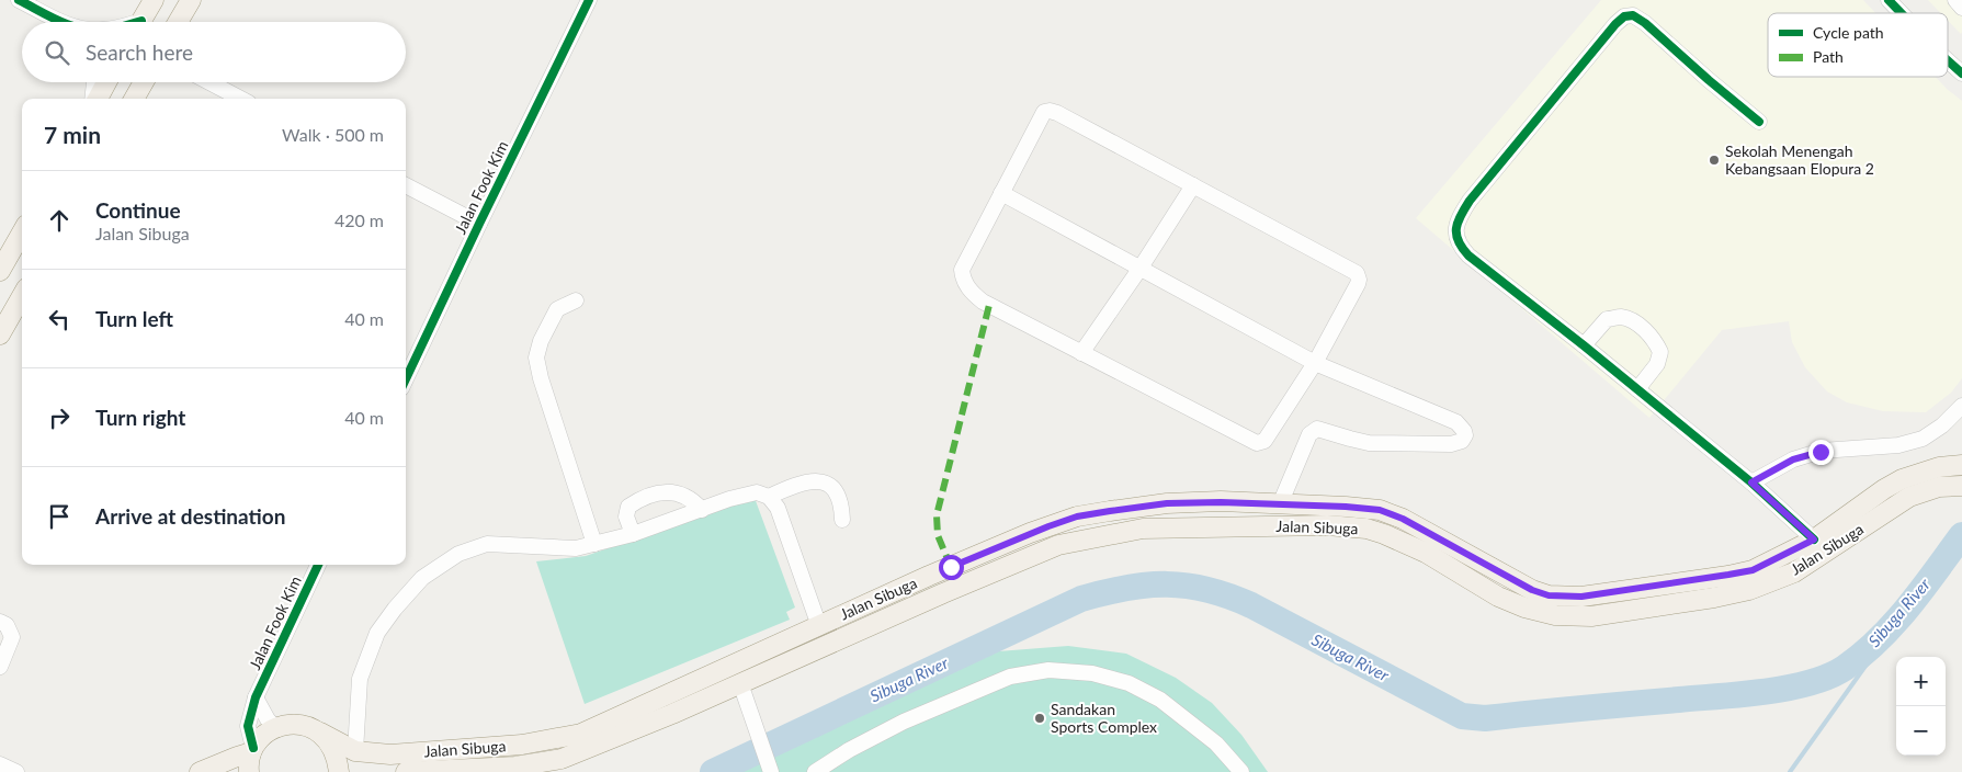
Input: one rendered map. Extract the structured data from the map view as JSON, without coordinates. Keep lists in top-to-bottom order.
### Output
{
  "streets": {
    "main road": ["Jalan Sibuga"],
    "street": ["Jalan Fook Kim"]
  },
  "water": ["Sibuga River"],
  "places": ["Sekolah Menengah Kebangsaan Elopura 2", "Sandakan Sports Complex"],
  "legend": ["Cycle path", "Path"],
  "page": {
    "search": "Search here",
    "heading": ["7 min", "Walk · 500 m"],
    "list": [
      ["Continue", "Jalan Sibuga", "420 m"],
      ["Turn left", "40 m"],
      ["Turn right", "40 m"],
      "Arrive at destination"
    ],
    "map_buttons": ["+", "−"]
  }
}
